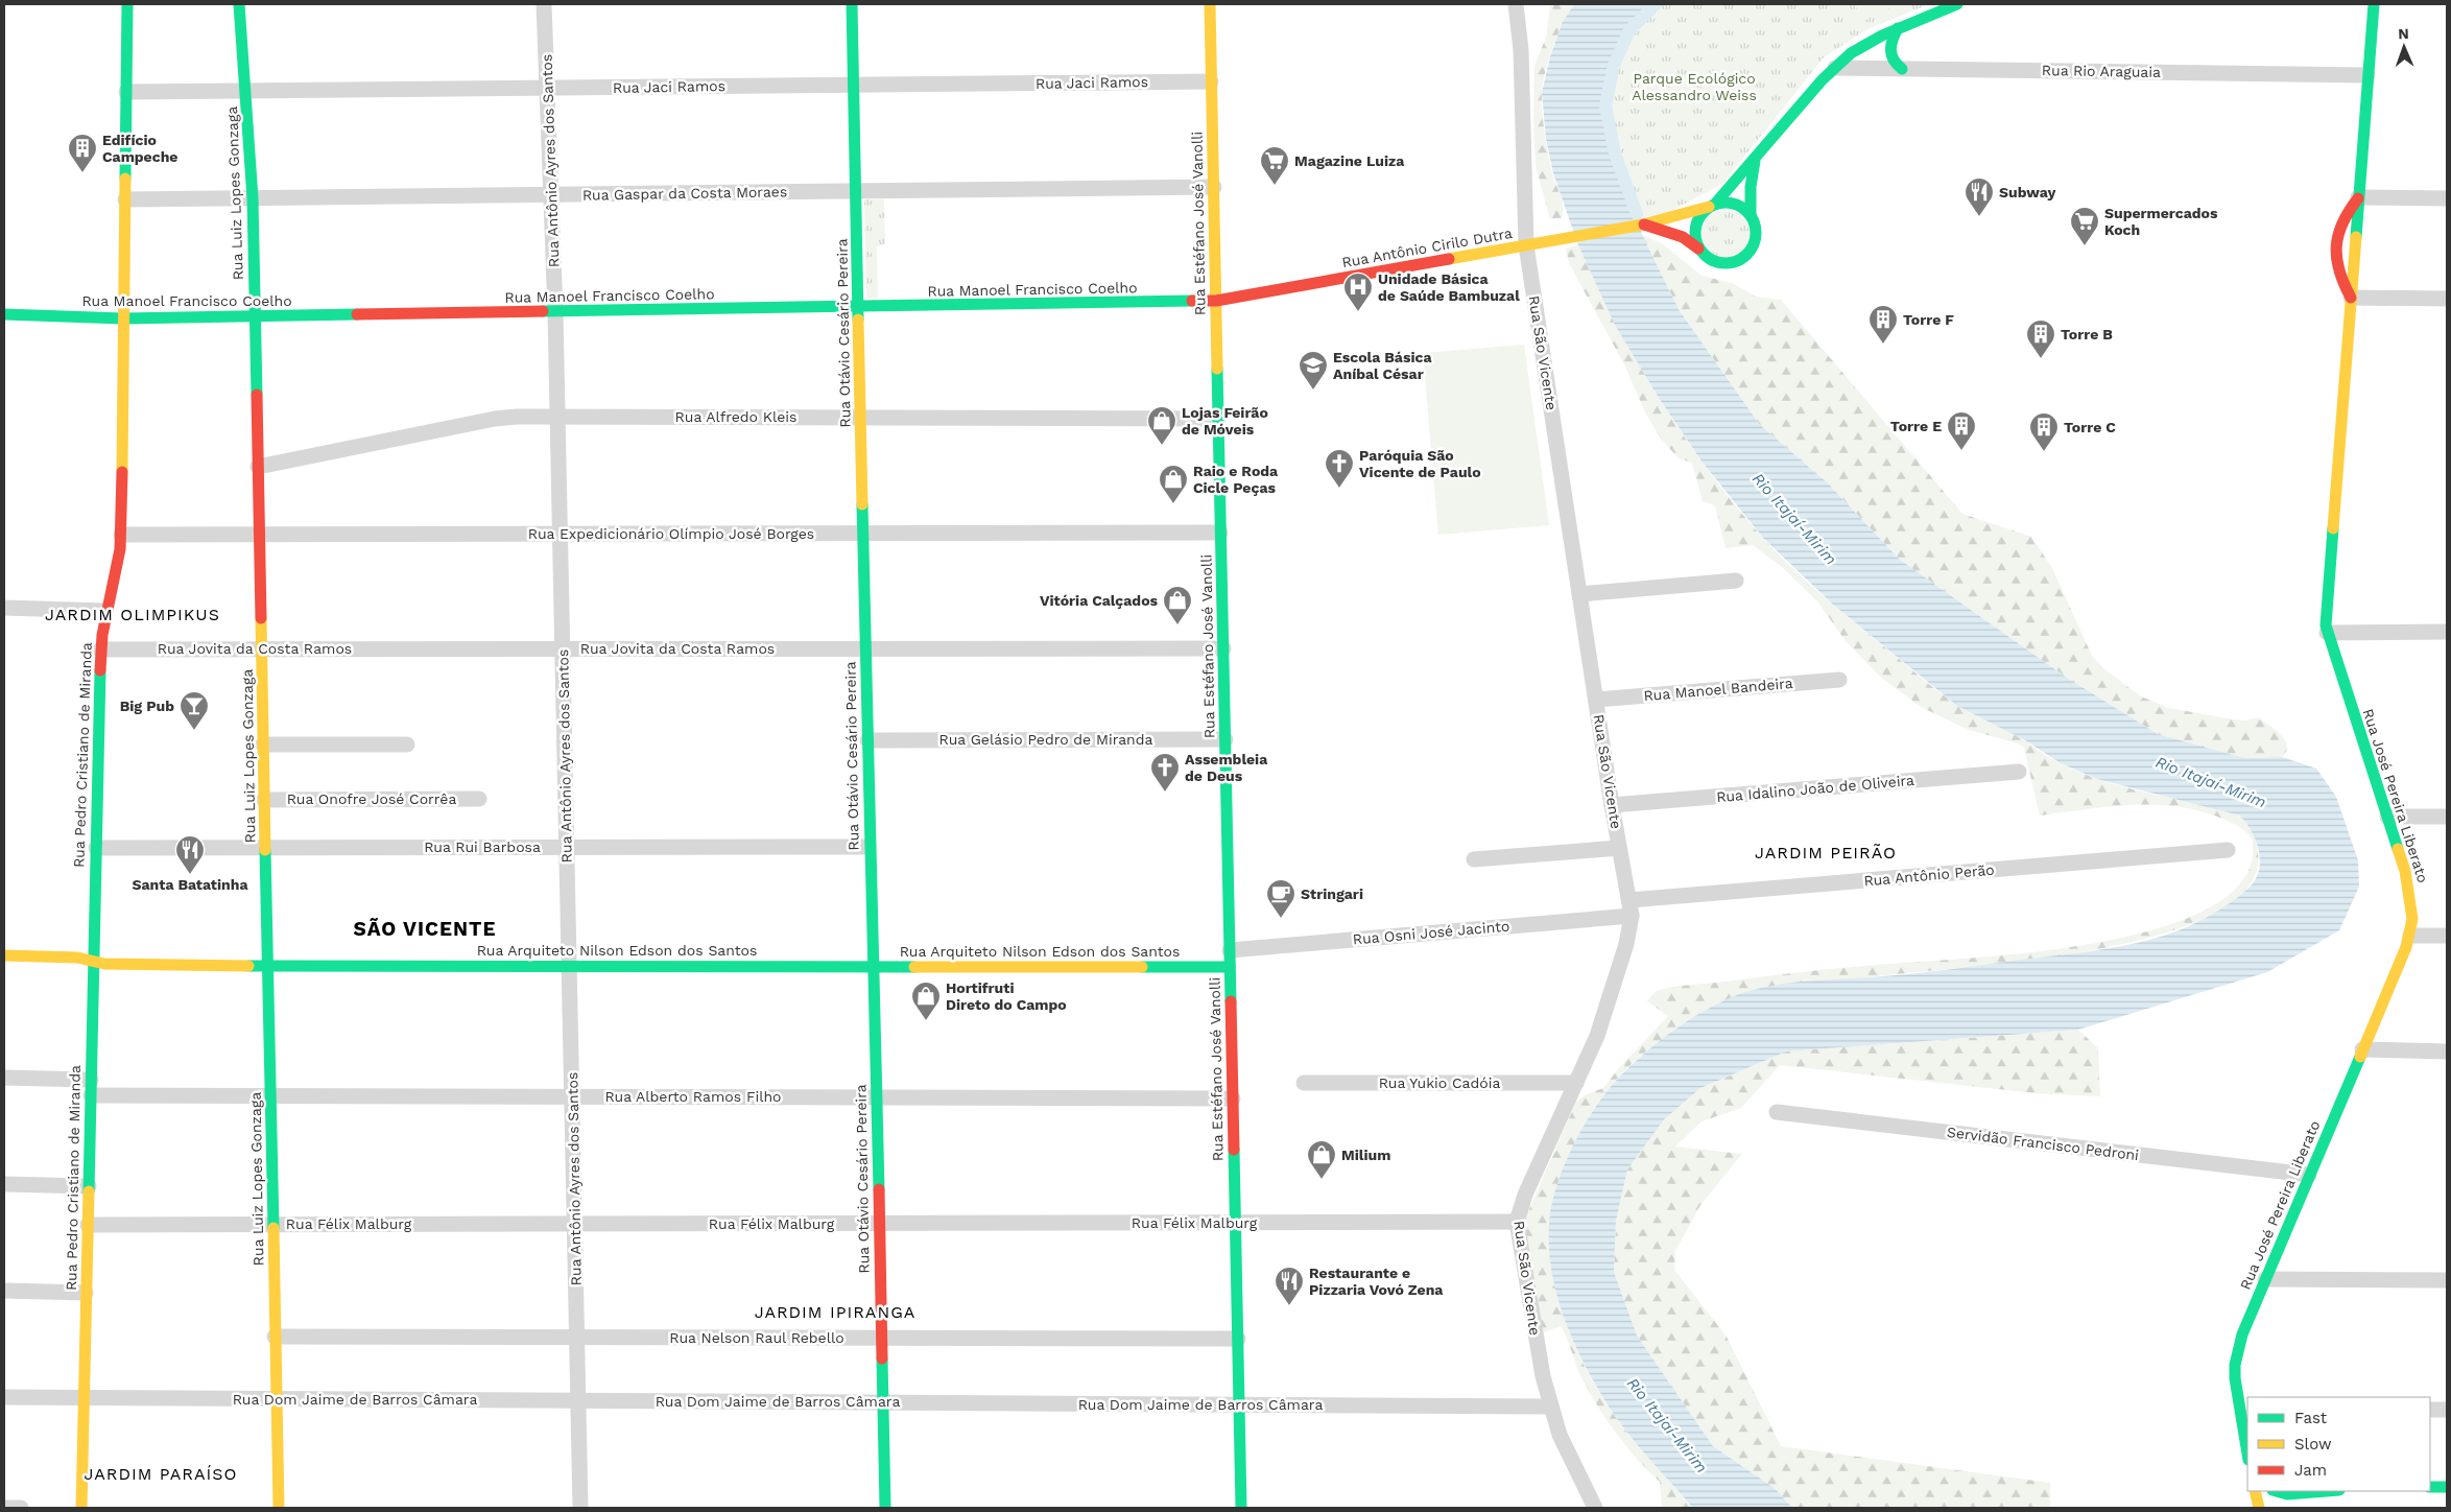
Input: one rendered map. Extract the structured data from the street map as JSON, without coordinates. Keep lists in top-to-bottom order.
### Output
{
  "streets": {
    "main road": [
      "Rua Luiz Lopes Gonzaga",
      "Rua Estéfano José Vanolli",
      "Rua Antônio Cirilo Dutra",
      "Rua Manoel Francisco Coelho",
      "Rua Otávio Cesário Pereira",
      "Rua Pedro Cristiano de Miranda",
      "Rua José Pereira Liberato",
      "Rua Arquiteto Nilson Edson dos Santos"
    ],
    "street": [
      "Rua Rio Araguaia",
      "Rua Jaci Ramos",
      "Rua Antônio Ayres dos Santos",
      "Rua Gaspar da Costa Moraes",
      "Rua São Vicente",
      "Rua Alfredo Kleis",
      "Rua Expedicionário Olímpio José Borges",
      "Rua Jovita da Costa Ramos",
      "Rua Manoel Bandeira",
      "Rua Gelásio Pedro de Miranda",
      "Rua Idalino João de Oliveira",
      "Rua Onofre José Corrêa",
      "Rua Rui Barbosa",
      "Rua Antônio Perão",
      "Rua Osni José Jacinto",
      "Rua Yukio Cadóia",
      "Rua Alberto Ramos Filho",
      "Servidão Francisco Pedroni",
      "Rua Félix Malburg",
      "Rua Nelson Raul Rebello",
      "Rua Dom Jaime de Barros Câmara"
    ]
  },
  "crossings": [
    ["Rua Rio Araguaia", "Rua José Pereira Liberato"],
    ["Rua Jaci Ramos", "Rua Antônio Ayres dos Santos"],
    ["Rua Jaci Ramos", "Rua Luiz Lopes Gonzaga"],
    ["Rua Jaci Ramos", "Rua Estéfano José Vanolli"],
    ["Rua Jaci Ramos", "Rua Otávio Cesário Pereira"],
    ["Rua Jaci Ramos", "Rua Pedro Cristiano de Miranda"],
    ["Rua Antônio Ayres dos Santos", "Rua Gaspar da Costa Moraes"],
    ["Rua Antônio Ayres dos Santos", "Rua Manoel Francisco Coelho"],
    ["Rua Antônio Ayres dos Santos", "Rua Alfredo Kleis"],
    ["Rua Antônio Ayres dos Santos", "Rua Expedicionário Olímpio José Borges"],
    ["Rua Antônio Ayres dos Santos", "Rua Jovita da Costa Ramos"],
    ["Rua Antônio Ayres dos Santos", "Rua Rui Barbosa"],
    ["Rua Antônio Ayres dos Santos", "Rua Arquiteto Nilson Edson dos Santos"],
    ["Rua Antônio Ayres dos Santos", "Rua Alberto Ramos Filho"],
    ["Rua Antônio Ayres dos Santos", "Rua Félix Malburg"],
    ["Rua Antônio Ayres dos Santos", "Rua Nelson Raul Rebello"],
    ["Rua Antônio Ayres dos Santos", "Rua Dom Jaime de Barros Câmara"],
    ["Rua Luiz Lopes Gonzaga", "Rua Gaspar da Costa Moraes"],
    ["Rua Luiz Lopes Gonzaga", "Rua Manoel Francisco Coelho"],
    ["Rua Luiz Lopes Gonzaga", "Rua Alfredo Kleis"],
    ["Rua Luiz Lopes Gonzaga", "Rua Expedicionário Olímpio José Borges"],
    ["Rua Luiz Lopes Gonzaga", "Rua Jovita da Costa Ramos"],
    ["Rua Luiz Lopes Gonzaga", "Rua Onofre José Corrêa"],
    ["Rua Luiz Lopes Gonzaga", "Rua Rui Barbosa"],
    ["Rua Luiz Lopes Gonzaga", "Rua Arquiteto Nilson Edson dos Santos"],
    ["Rua Luiz Lopes Gonzaga", "Rua Alberto Ramos Filho"],
    ["Rua Luiz Lopes Gonzaga", "Rua Félix Malburg"],
    ["Rua Luiz Lopes Gonzaga", "Rua Nelson Raul Rebello"],
    ["Rua Luiz Lopes Gonzaga", "Rua Dom Jaime de Barros Câmara"],
    ["Rua Gaspar da Costa Moraes", "Rua Estéfano José Vanolli"],
    ["Rua Gaspar da Costa Moraes", "Rua Otávio Cesário Pereira"],
    ["Rua Gaspar da Costa Moraes", "Rua Pedro Cristiano de Miranda"],
    ["Rua Estéfano José Vanolli", "Rua Antônio Cirilo Dutra"],
    ["Rua Estéfano José Vanolli", "Rua Manoel Francisco Coelho"],
    ["Rua Estéfano José Vanolli", "Rua Alfredo Kleis"],
    ["Rua Estéfano José Vanolli", "Rua Expedicionário Olímpio José Borges"],
    ["Rua Estéfano José Vanolli", "Rua Jovita da Costa Ramos"],
    ["Rua Estéfano José Vanolli", "Rua Gelásio Pedro de Miranda"],
    ["Rua Estéfano José Vanolli", "Rua Osni José Jacinto"],
    ["Rua Estéfano José Vanolli", "Rua Arquiteto Nilson Edson dos Santos"],
    ["Rua Estéfano José Vanolli", "Rua Alberto Ramos Filho"],
    ["Rua Estéfano José Vanolli", "Rua Félix Malburg"],
    ["Rua Estéfano José Vanolli", "Rua Nelson Raul Rebello"],
    ["Rua Estéfano José Vanolli", "Rua Dom Jaime de Barros Câmara"],
    ["Rua Antônio Cirilo Dutra", "Rua Manoel Francisco Coelho"],
    ["Rua Antônio Cirilo Dutra", "Rua São Vicente"],
    ["Rua Manoel Francisco Coelho", "Rua Otávio Cesário Pereira"],
    ["Rua Manoel Francisco Coelho", "Rua Pedro Cristiano de Miranda"],
    ["Rua Otávio Cesário Pereira", "Rua Alfredo Kleis"],
    ["Rua Otávio Cesário Pereira", "Rua Expedicionário Olímpio José Borges"],
    ["Rua Otávio Cesário Pereira", "Rua Jovita da Costa Ramos"],
    ["Rua Otávio Cesário Pereira", "Rua Gelásio Pedro de Miranda"],
    ["Rua Otávio Cesário Pereira", "Rua Rui Barbosa"],
    ["Rua Otávio Cesário Pereira", "Rua Arquiteto Nilson Edson dos Santos"],
    ["Rua Otávio Cesário Pereira", "Rua Alberto Ramos Filho"],
    ["Rua Otávio Cesário Pereira", "Rua Félix Malburg"],
    ["Rua Otávio Cesário Pereira", "Rua Nelson Raul Rebello"],
    ["Rua Otávio Cesário Pereira", "Rua Dom Jaime de Barros Câmara"],
    ["Rua São Vicente", "Rua Manoel Bandeira"],
    ["Rua São Vicente", "Rua Idalino João de Oliveira"],
    ["Rua São Vicente", "Rua Antônio Perão"],
    ["Rua São Vicente", "Rua Osni José Jacinto"],
    ["Rua São Vicente", "Rua Yukio Cadóia"],
    ["Rua São Vicente", "Rua Félix Malburg"],
    ["Rua São Vicente", "Rua Dom Jaime de Barros Câmara"],
    ["Rua Expedicionário Olímpio José Borges", "Rua Pedro Cristiano de Miranda"],
    ["Rua Jovita da Costa Ramos", "Rua Pedro Cristiano de Miranda"],
    ["Rua Pedro Cristiano de Miranda", "Rua Rui Barbosa"],
    ["Rua Pedro Cristiano de Miranda", "Rua Arquiteto Nilson Edson dos Santos"],
    ["Rua Pedro Cristiano de Miranda", "Rua Alberto Ramos Filho"],
    ["Rua Pedro Cristiano de Miranda", "Rua Félix Malburg"],
    ["Rua Pedro Cristiano de Miranda", "Rua Dom Jaime de Barros Câmara"],
    ["Rua José Pereira Liberato", "Servidão Francisco Pedroni"]
  ],
  "districts": [
    "JARDIM OLIMPIKUS",
    "JARDIM PEIRÃO",
    "SÃO VICENTE",
    "JARDIM IPIRANGA",
    "JARDIM PARAÍSO"
  ],
  "water": ["Rio Itajaí-Mirim"],
  "parks": ["Parque Ecológico Alessandro Weiss"],
  "places": {
    "building": [
      "Edifício Campeche",
      "Torre F",
      "Torre B",
      "Torre E",
      "Torre C"
    ],
    "supermarket": ["Magazine Luiza", "Supermercados Koch"],
    "restaurant": ["Subway", "Santa Batatinha", "Restaurante e Pizzaria Vovó Zena"],
    "hospital": ["Unidade Básica de Saúde Bambuzal"],
    "school or university": ["Escola Básica Aníbal César"],
    "shop": [
      "Lojas Feirão de Móveis",
      "Raio e Roda Cicle Peças",
      "Vitória Calçados",
      "Hortifruti Direto do Campo",
      "Milium"
    ],
    "church": ["Paróquia São Vicente de Paulo", "Assembleia de Deus"],
    "bar": ["Big Pub"],
    "cafe": ["Stringari"]
  },
  "legend": ["Fast", "Slow", "Jam"],
  "north": "top"
}
